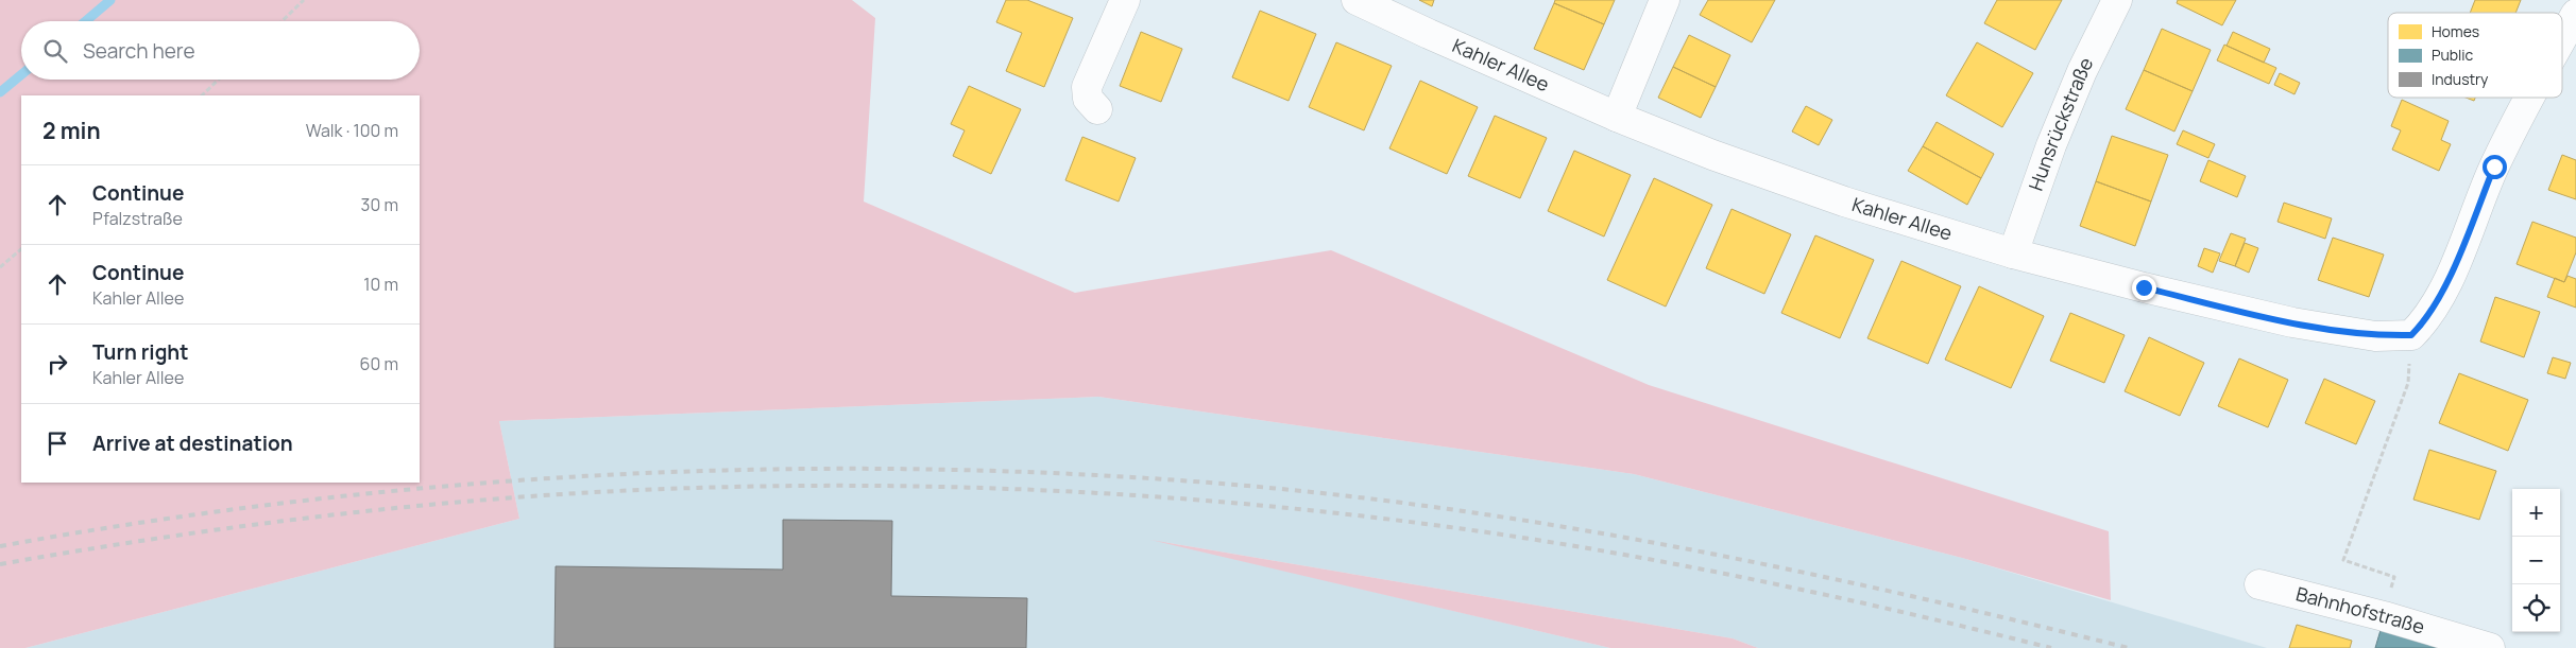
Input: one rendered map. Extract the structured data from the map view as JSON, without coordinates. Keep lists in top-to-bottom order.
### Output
{
  "streets": {
    "street": ["Kahler Allee", "Hunsrückstraße", "Bahnhofstraße"]
  },
  "crossings": [
    ["Kahler Allee", "Hunsrückstraße"]
  ],
  "legend": ["Homes", "Public", "Industry"],
  "page": {
    "search": "Search here",
    "heading": ["2 min", "Walk · 100 m"],
    "list": [
      ["Continue", "Pfalzstraße", "30 m"],
      ["Continue", "Kahler Allee", "10 m"],
      ["Turn right", "Kahler Allee", "60 m"],
      "Arrive at destination"
    ],
    "map_buttons": ["+", "−"]
  }
}
